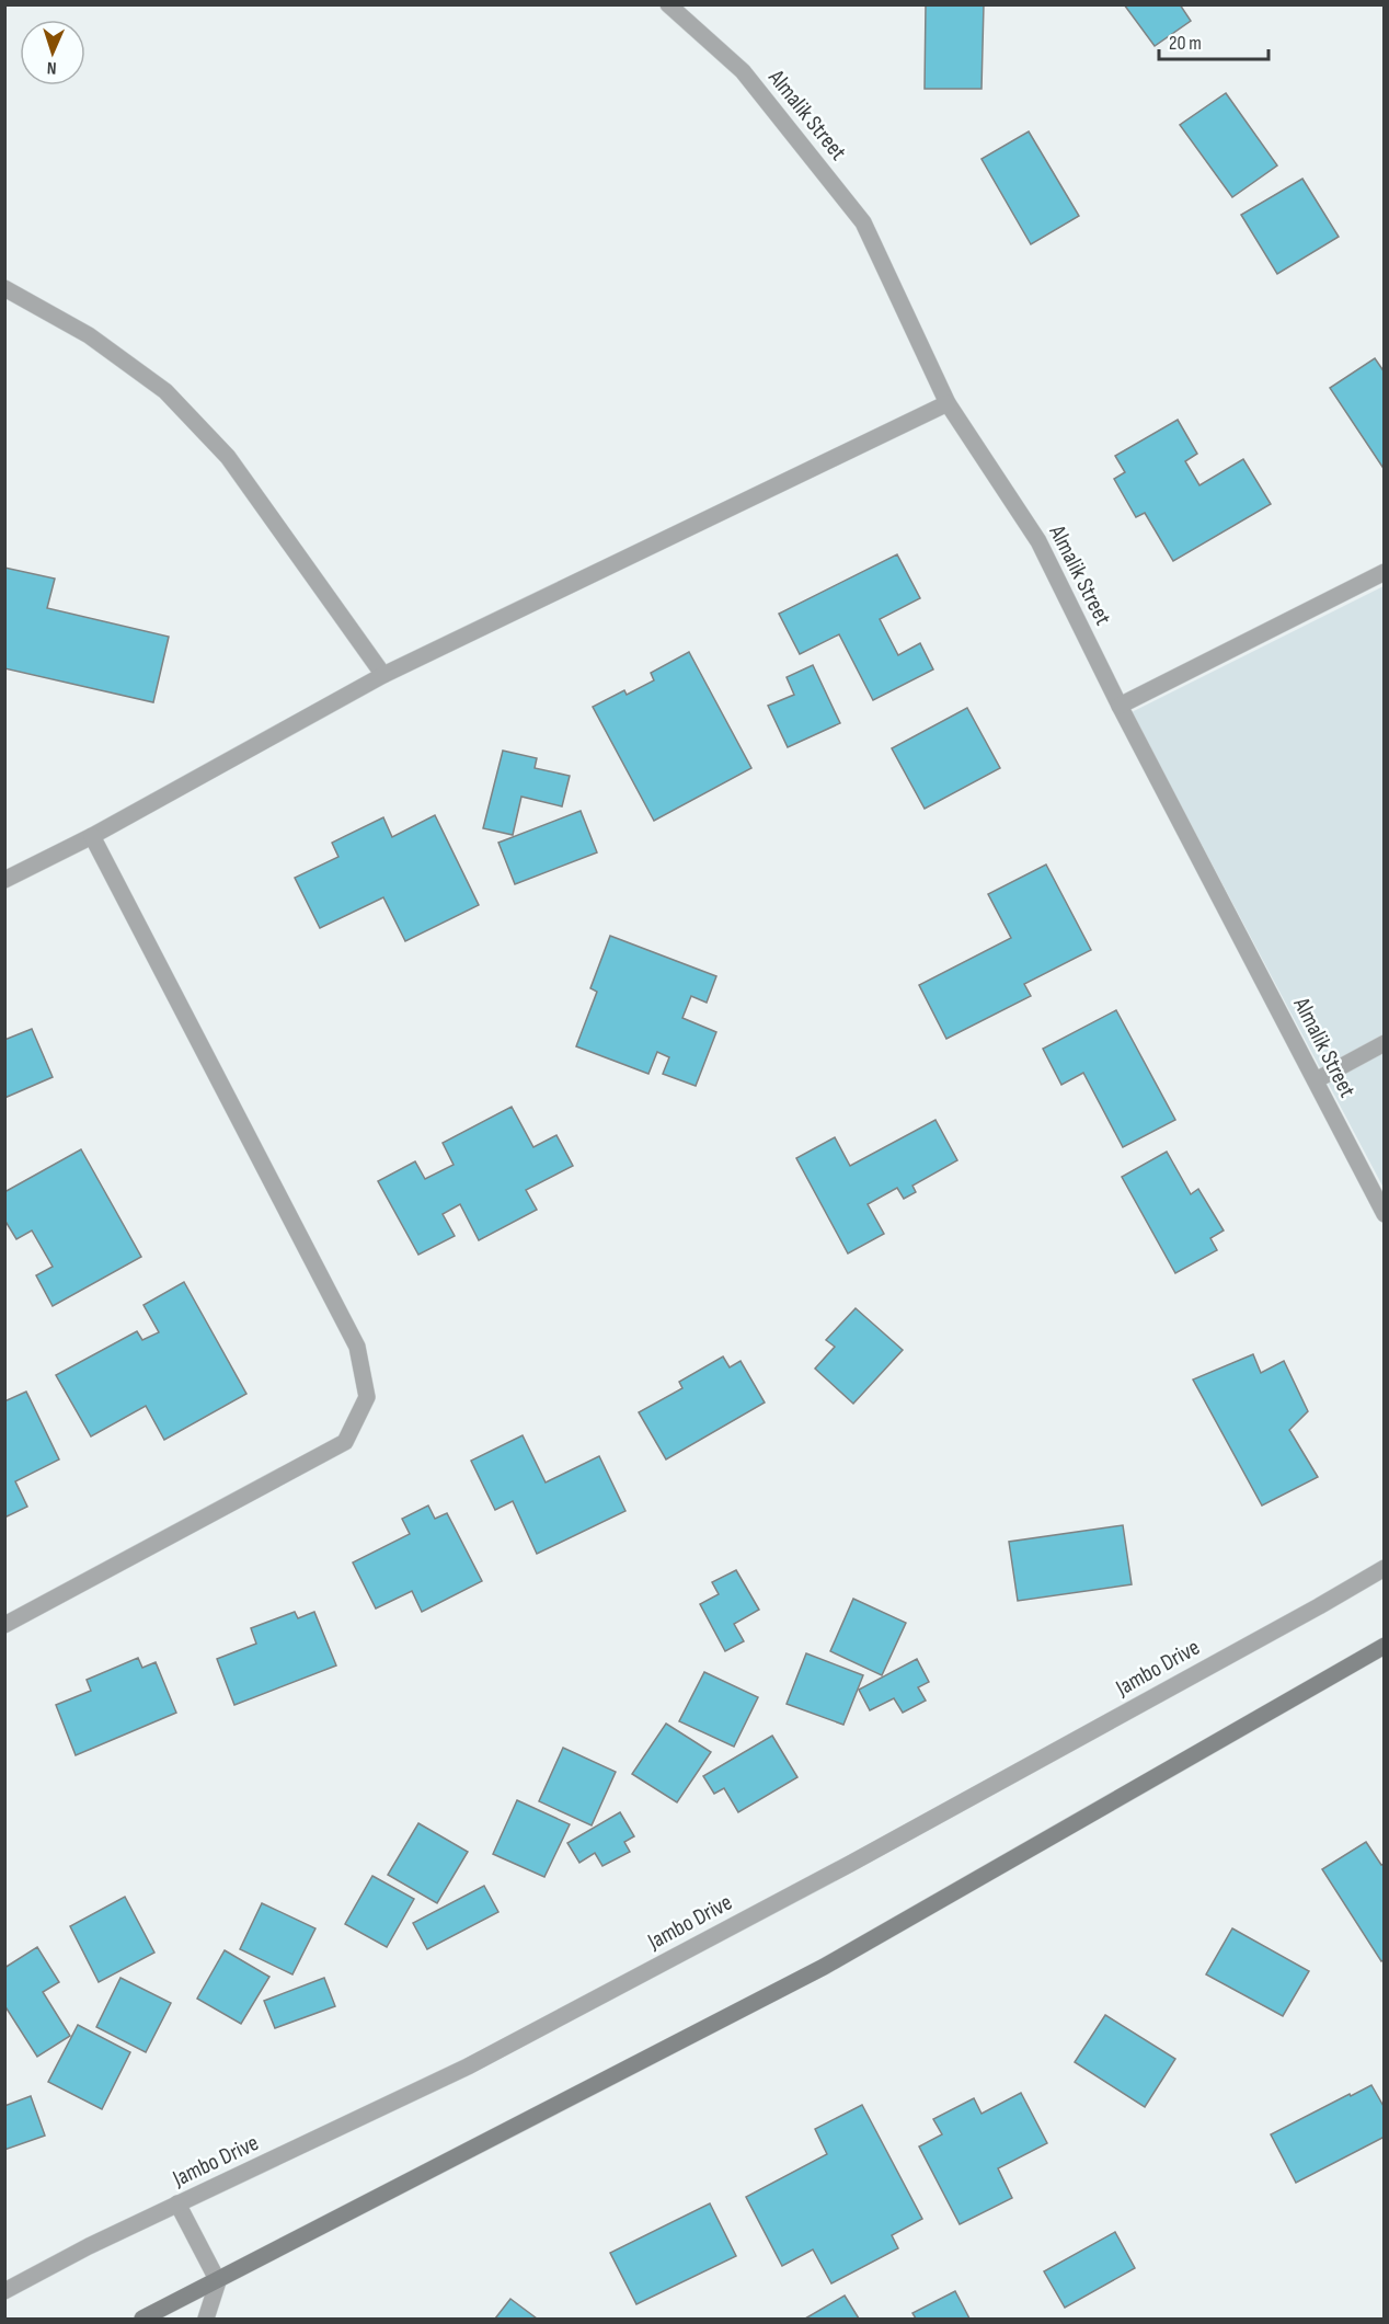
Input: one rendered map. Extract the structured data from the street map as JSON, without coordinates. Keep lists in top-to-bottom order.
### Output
{
  "streets": {
    "street": ["Almalik Street", "Jambo Drive"]
  },
  "scale_bar": "20 m",
  "north": "bottom"
}
